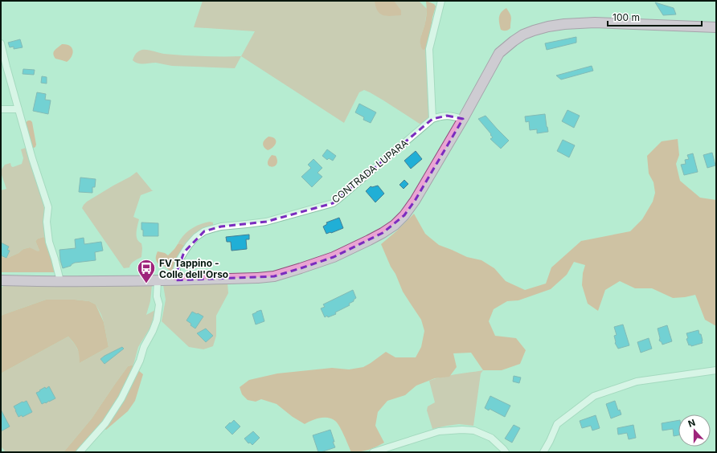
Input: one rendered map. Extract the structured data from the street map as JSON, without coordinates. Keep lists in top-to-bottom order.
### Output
{
  "streets": {
    "street": ["CONTRADA LUPARA"]
  },
  "places": {
    "bus stop": ["FV Tappino - Colle dell'Orso"]
  },
  "scale_bar": "100 m",
  "north": "top"
}
